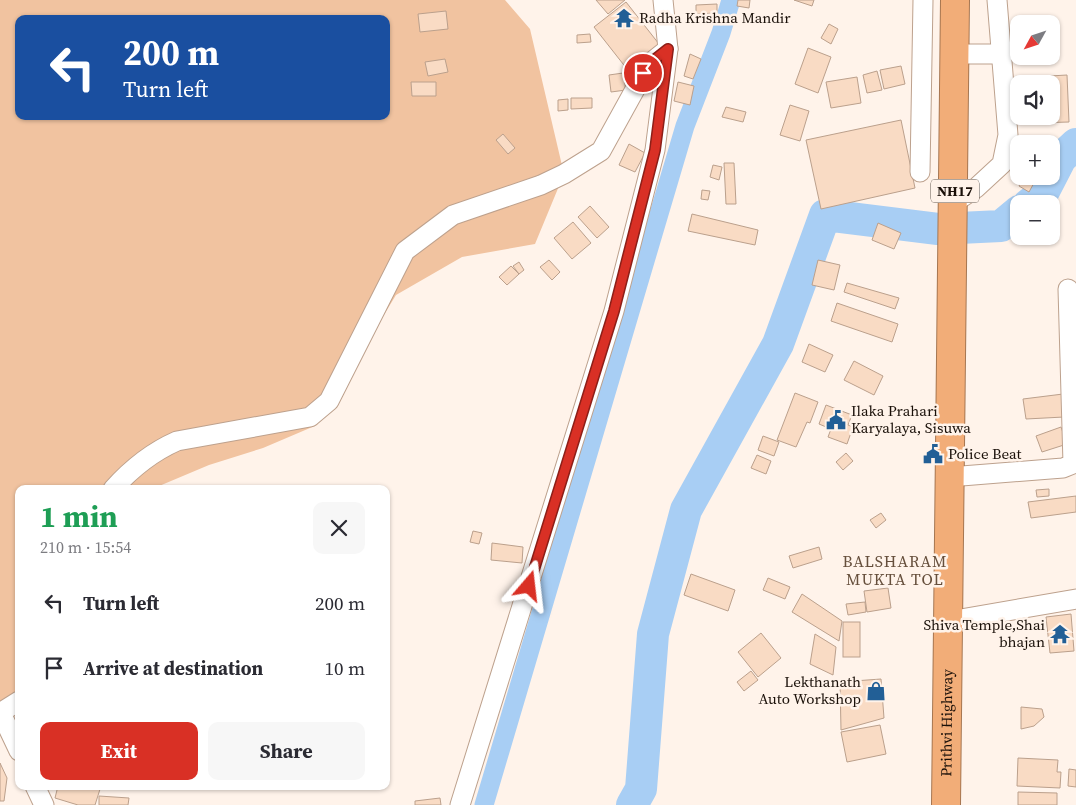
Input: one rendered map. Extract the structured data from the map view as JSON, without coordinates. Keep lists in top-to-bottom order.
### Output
{
  "streets": {
    "highway": ["NH17", "Prithvi Highway"]
  },
  "crossings": [
    ["NH17", "Prithvi Highway"]
  ],
  "districts": ["BALSHARAM MUKTA TOL"],
  "places": {
    "temple": ["Radha Krishna Mandir", "Shiva Temple,Shai bhajan"],
    "public building": ["Ilaka Prahari Karyalaya, Sisuwa", "Police Beat"],
    "shop": ["Lekthanath Auto Workshop"]
  },
  "north": "bottom left",
  "page": {
    "map_buttons": ["+", "−"],
    "turn": ["200 m", "Turn left"],
    "heading": ["1 min", "210 m · 15:54"],
    "list": [
      {
        "name": "Turn left",
        "value": "200 m"
      },
      {
        "name": "Arrive at destination",
        "value": "10 m"
      }
    ],
    "buttons": ["Exit", "Share"]
  }
}
